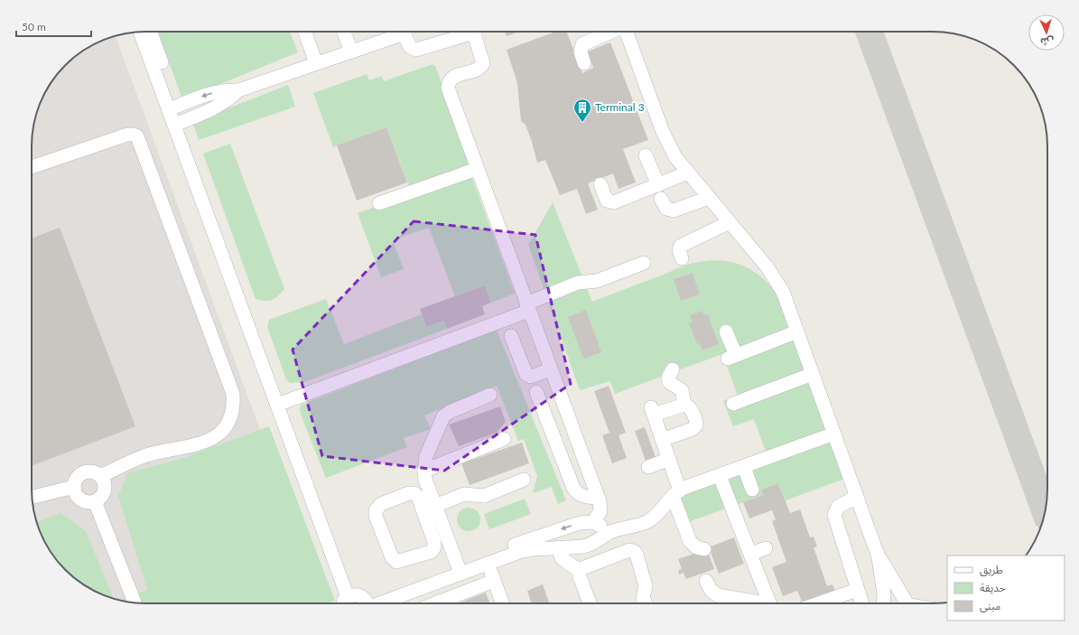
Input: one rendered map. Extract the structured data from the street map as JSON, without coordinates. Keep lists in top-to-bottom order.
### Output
{
  "places": {
    "building": ["Terminal 3"]
  },
  "legend": ["طريق", "حديقة", "مبنى"],
  "scale_bar": "50 m",
  "north": "bottom"
}
